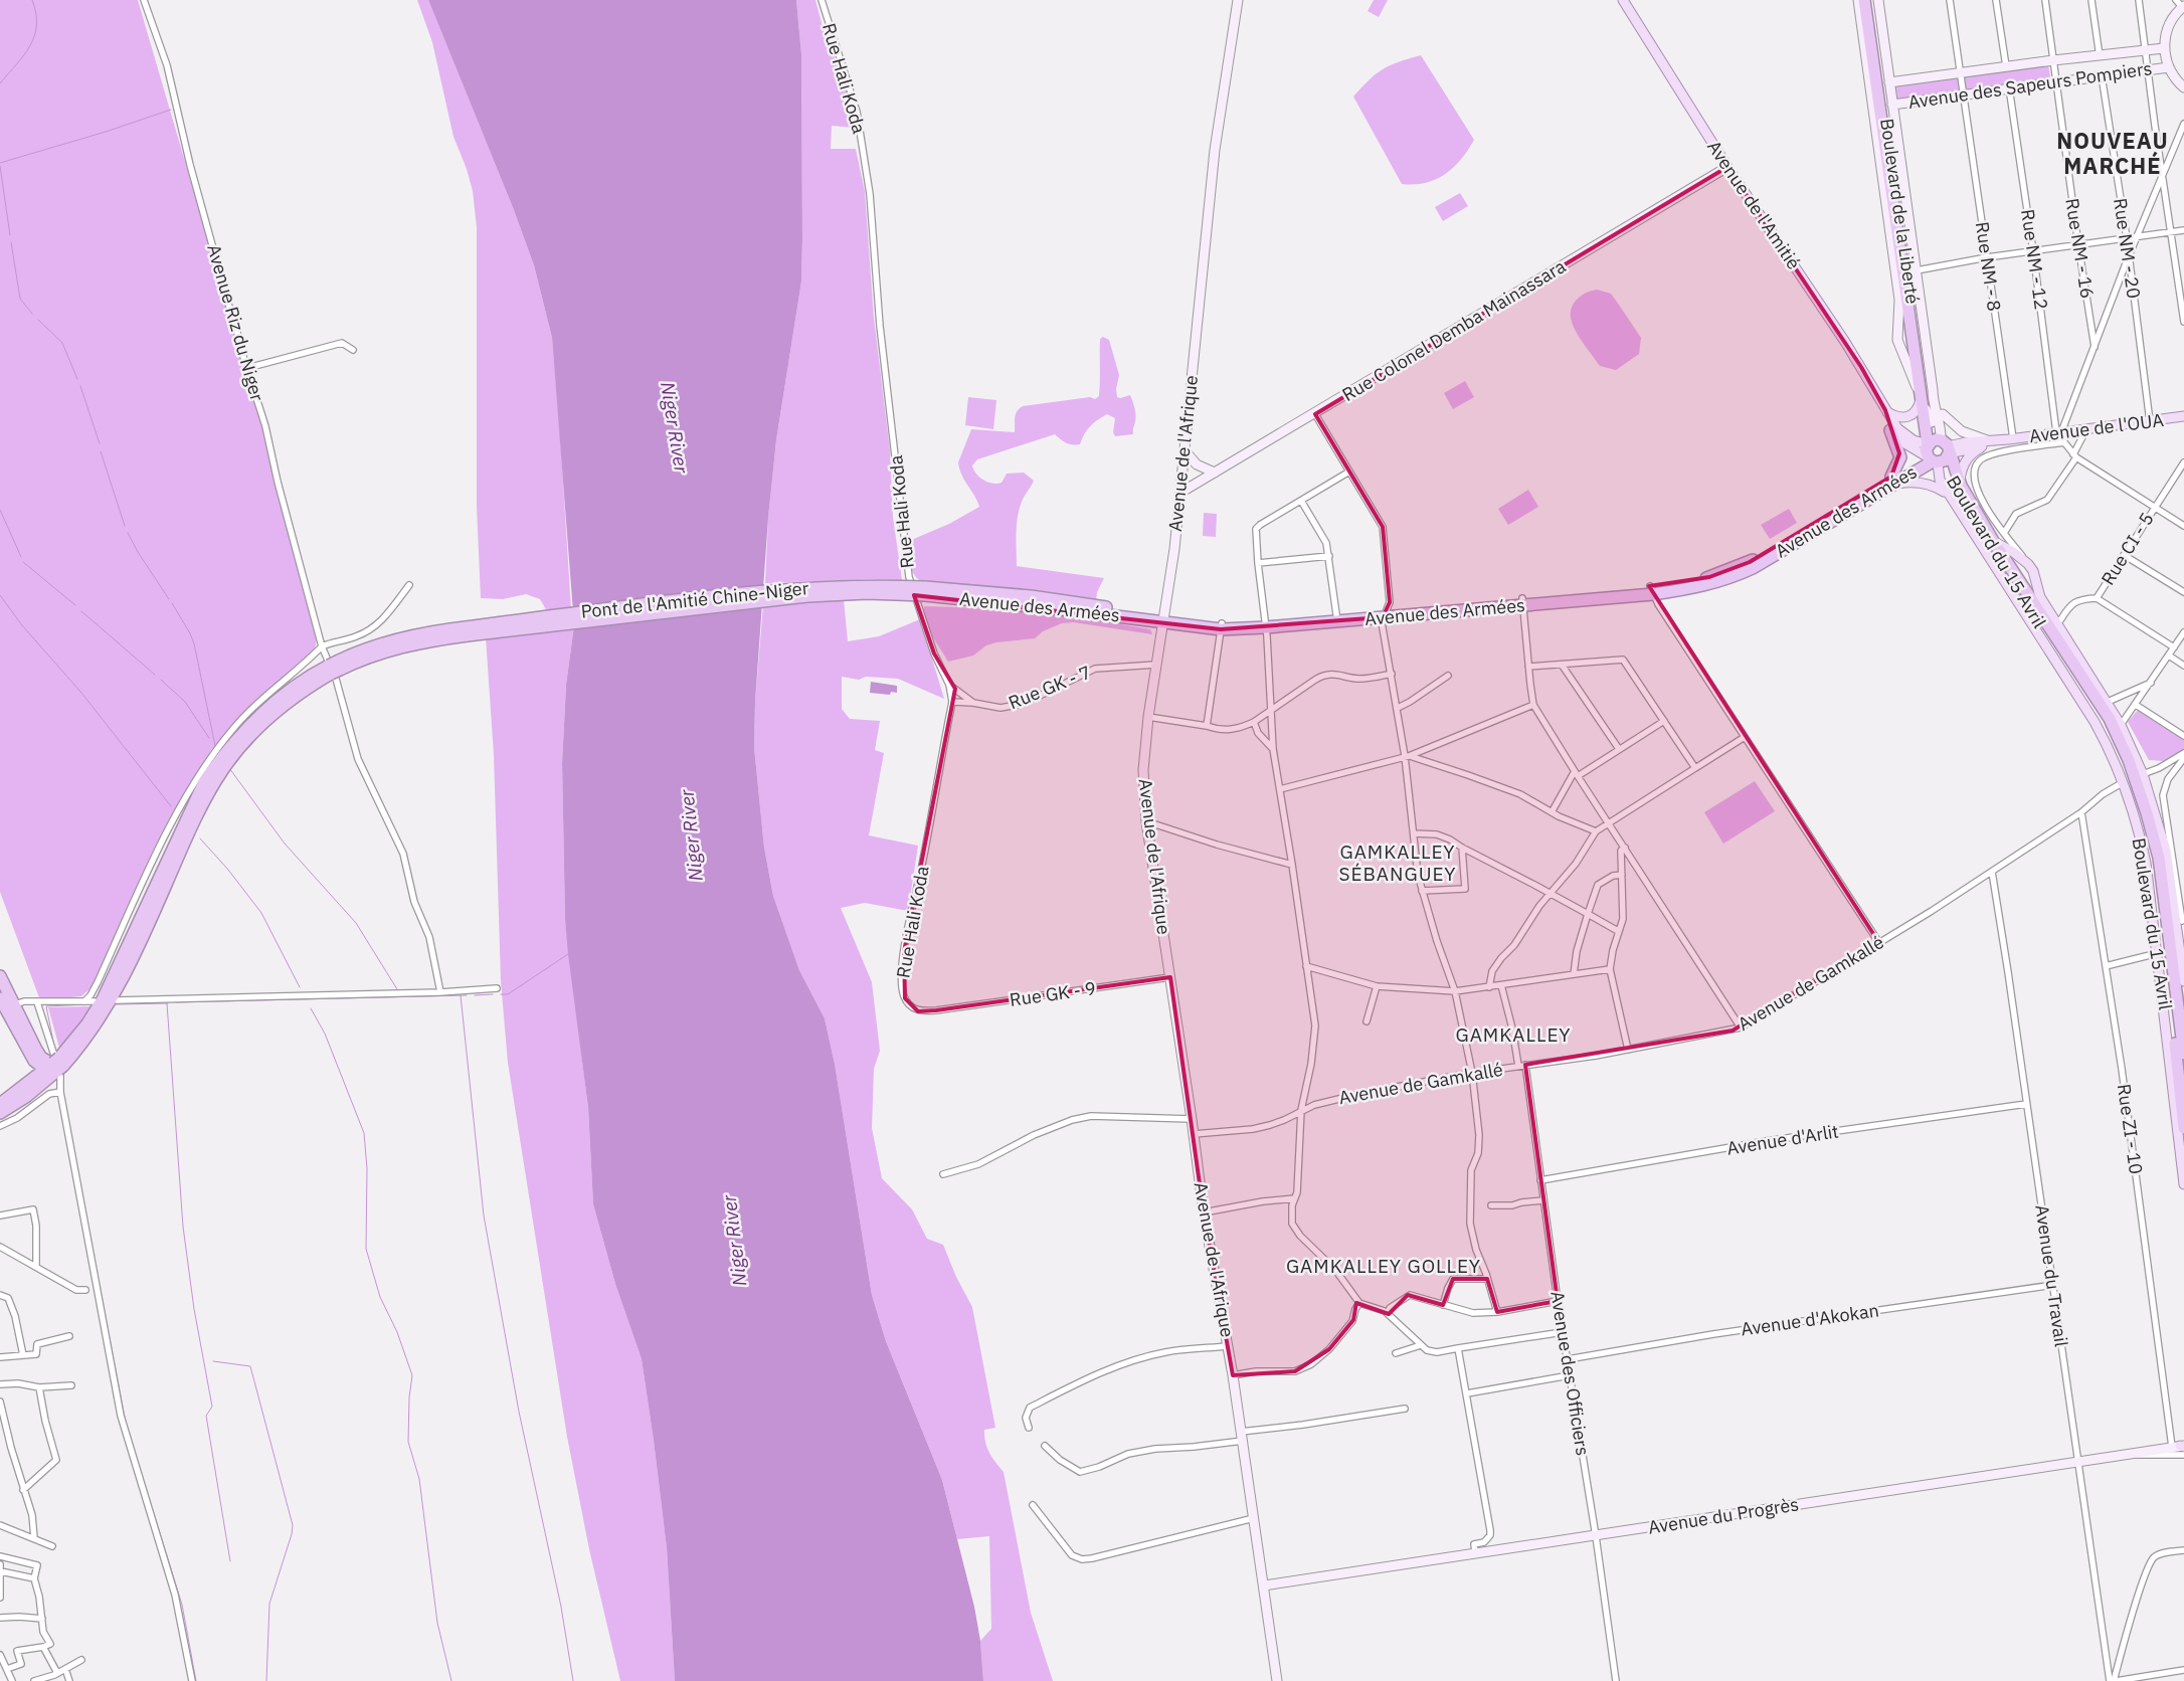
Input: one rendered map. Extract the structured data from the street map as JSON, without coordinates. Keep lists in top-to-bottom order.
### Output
{
  "streets": {
    "highway": [
      "Boulevard de la Liberté",
      "Avenue des Armées",
      "Boulevard du 15 Avril",
      "Pont de l'Amitié Chine-Niger"
    ],
    "main road": [
      "Avenue des Sapeurs Pompiers",
      "Avenue de l'Amitié",
      "Rue Colonel Demba Mainassara",
      "Avenue de l'OUA",
      "Avenue de l'Afrique",
      "Avenue du Progrès"
    ],
    "street": [
      "Rue Hali Koda",
      "Rue NM - 16",
      "Rue NM - 20",
      "Rue NM - 12",
      "Rue NM - 8",
      "Avenue Riz du Niger",
      "Rue CI - 5",
      "Rue GK - 7",
      "Avenue de Gamkallé",
      "Rue GK - 9",
      "Rue ZI - 10",
      "Avenue d'Arlit",
      "Avenue du Travail",
      "Avenue d'Akokan",
      "Avenue des Officiers"
    ]
  },
  "crossings": [
    ["Rue Hali Koda", "Rue GK - 7"],
    ["Rue Hali Koda", "Rue GK - 9"],
    ["Avenue des Sapeurs Pompiers", "Boulevard de la Liberté"],
    ["Avenue des Sapeurs Pompiers", "Rue NM - 16"],
    ["Avenue des Sapeurs Pompiers", "Rue NM - 20"],
    ["Avenue des Sapeurs Pompiers", "Rue NM - 12"],
    ["Avenue des Sapeurs Pompiers", "Rue NM - 8"],
    ["Avenue de l'Amitié", "Rue Colonel Demba Mainassara"],
    ["Boulevard de la Liberté", "Avenue de l'OUA"],
    ["Boulevard de la Liberté", "Avenue des Armées"],
    ["Boulevard de la Liberté", "Boulevard du 15 Avril"],
    ["Rue NM - 20", "Avenue de l'OUA"],
    ["Rue NM - 12", "Avenue de l'OUA"],
    ["Rue NM - 8", "Avenue de l'OUA"],
    ["Rue Colonel Demba Mainassara", "Avenue de l'Afrique"],
    ["Avenue de l'OUA", "Avenue des Armées"],
    ["Avenue de l'OUA", "Boulevard du 15 Avril"],
    ["Avenue de l'Afrique", "Avenue des Armées"],
    ["Avenue de l'Afrique", "Rue GK - 7"],
    ["Avenue de l'Afrique", "Avenue de Gamkallé"],
    ["Avenue de l'Afrique", "Rue GK - 9"],
    ["Avenue de l'Afrique", "Avenue du Progrès"],
    ["Avenue des Armées", "Boulevard du 15 Avril"],
    ["Avenue des Armées", "Pont de l'Amitié Chine-Niger"],
    ["Boulevard du 15 Avril", "Avenue de Gamkallé"],
    ["Avenue de Gamkallé", "Rue ZI - 10"],
    ["Avenue de Gamkallé", "Avenue du Travail"],
    ["Avenue de Gamkallé", "Avenue des Officiers"],
    ["Rue ZI - 10", "Avenue du Progrès"],
    ["Avenue d'Arlit", "Avenue du Travail"],
    ["Avenue d'Arlit", "Avenue des Officiers"],
    ["Avenue du Travail", "Avenue d'Akokan"],
    ["Avenue du Travail", "Avenue du Progrès"],
    ["Avenue d'Akokan", "Avenue des Officiers"],
    ["Avenue des Officiers", "Avenue du Progrès"]
  ],
  "districts": [
    "NOUVEAU MARCHÉ",
    "GAMKALLEY SÉBANGUEY",
    "GAMKALLEY",
    "GAMKALLEY GOLLEY"
  ],
  "water": ["Niger River"]
}
